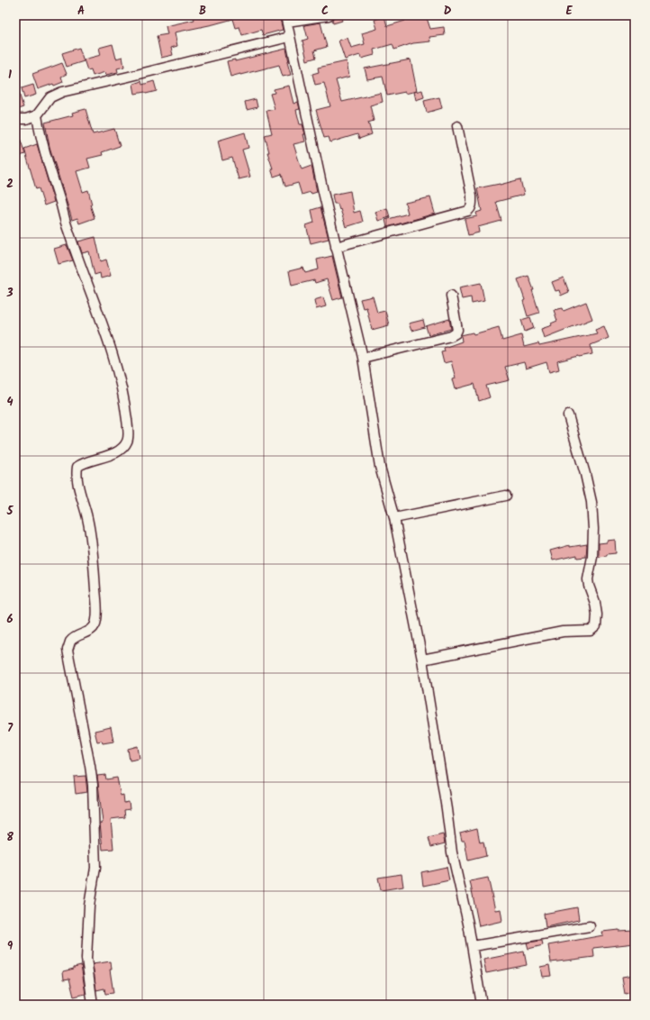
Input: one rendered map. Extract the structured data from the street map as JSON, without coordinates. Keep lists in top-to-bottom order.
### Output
{
  "grid": {
    "columns": [
      "A",
      "B",
      "C",
      "D",
      "E"
    ],
    "rows": [
      "1",
      "2",
      "3",
      "4",
      "5",
      "6",
      "7",
      "8",
      "9"
    ]
  }
}
